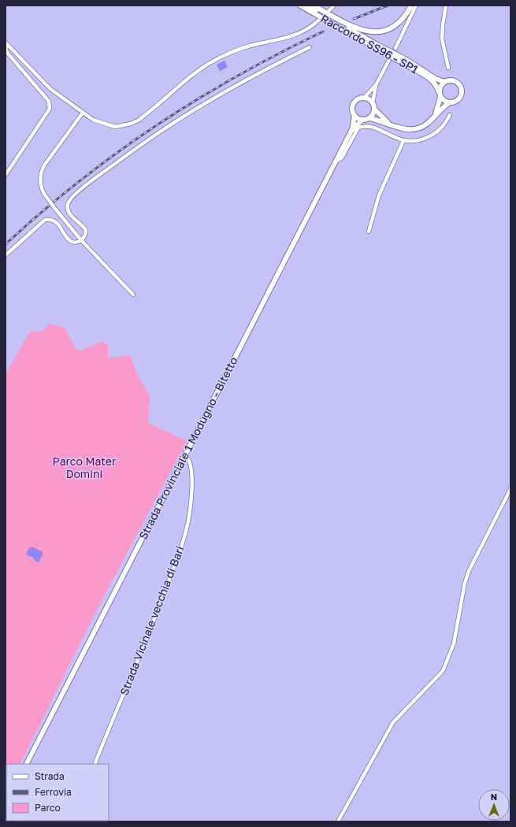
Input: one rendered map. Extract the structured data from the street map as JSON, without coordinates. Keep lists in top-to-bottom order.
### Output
{
  "streets": {
    "main road": ["Raccordo SS96 - SP1", "Strada Provinciale 1 Modugno - Bitetto"],
    "street": ["Strada Vicinale vecchia di Bari"]
  },
  "crossings": [
    ["Strada Provinciale 1 Modugno - Bitetto", "Strada Vicinale vecchia di Bari"]
  ],
  "parks": ["Parco Mater Domini"],
  "legend": ["Strada", "Ferrovia", "Parco"],
  "north": "top"
}
